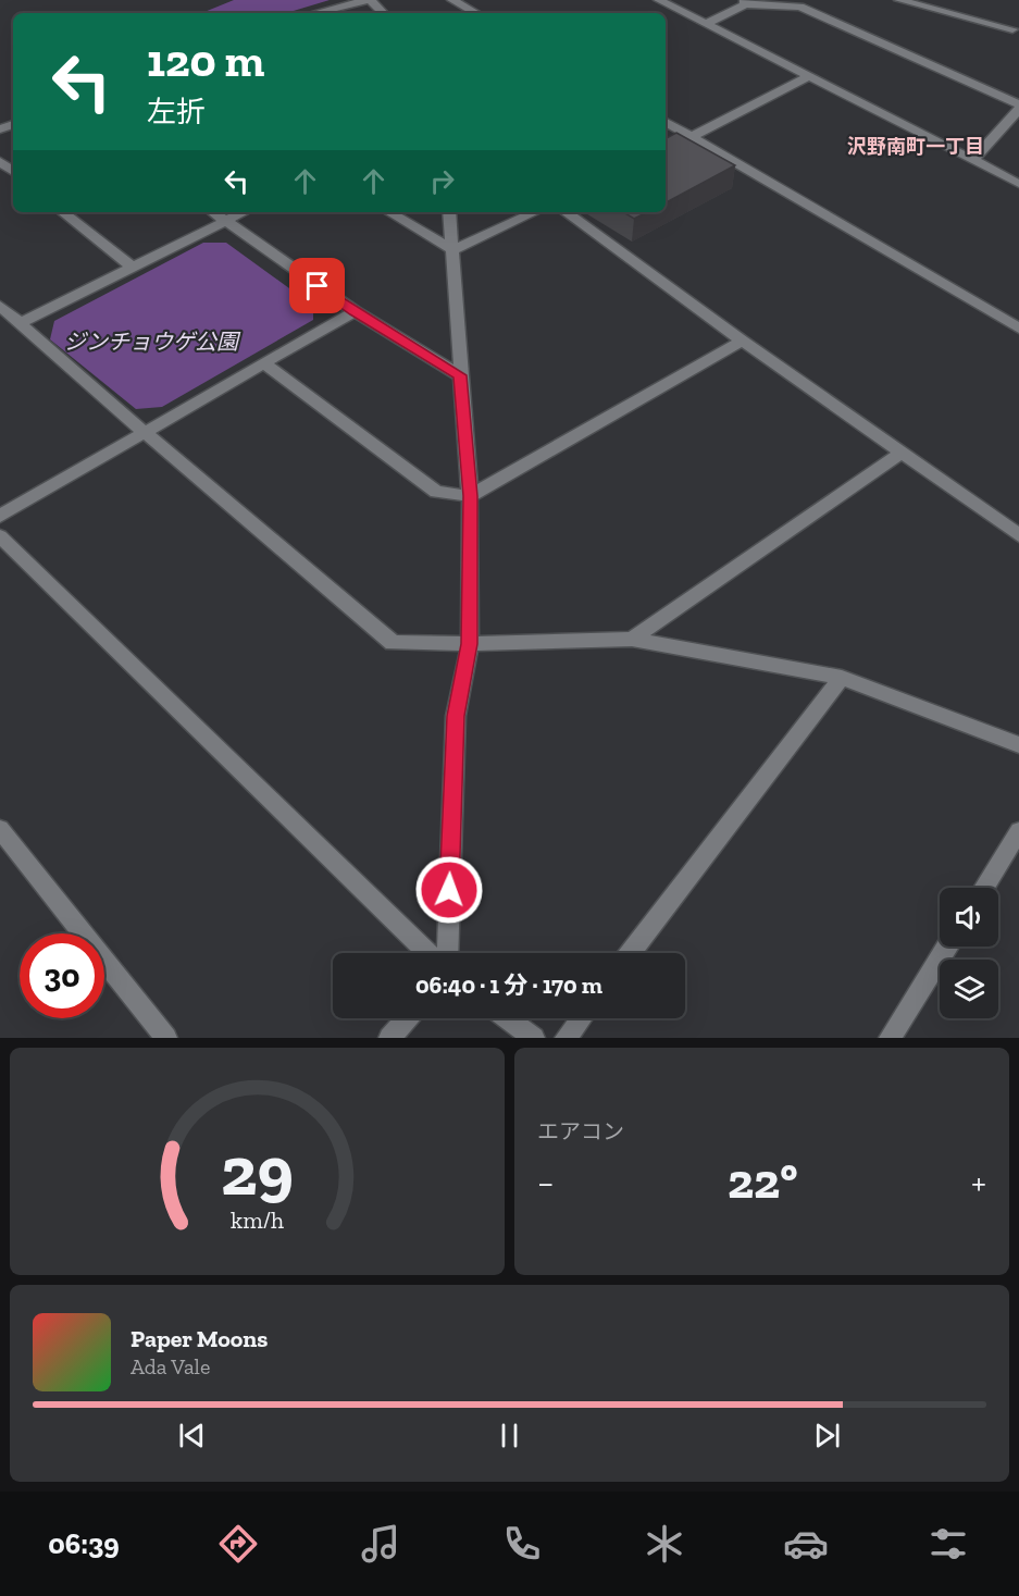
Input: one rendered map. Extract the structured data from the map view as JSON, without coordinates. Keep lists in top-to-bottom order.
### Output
{
  "districts": ["沢野南町一丁目"],
  "parks": ["ジンチョウゲ公園"],
  "page": {
    "turn": ["120 m", "左折"],
    "limit": "30",
    "trip": "06:40 · 1 分 · 170 m",
    "tile": "エアコン",
    "heat": ["−", "22°", "+"],
    "song": ["Paper Moons", "Ada Vale"],
    "tabs": "06:39",
    "gauge": ["29", "km/h"]
  }
}
